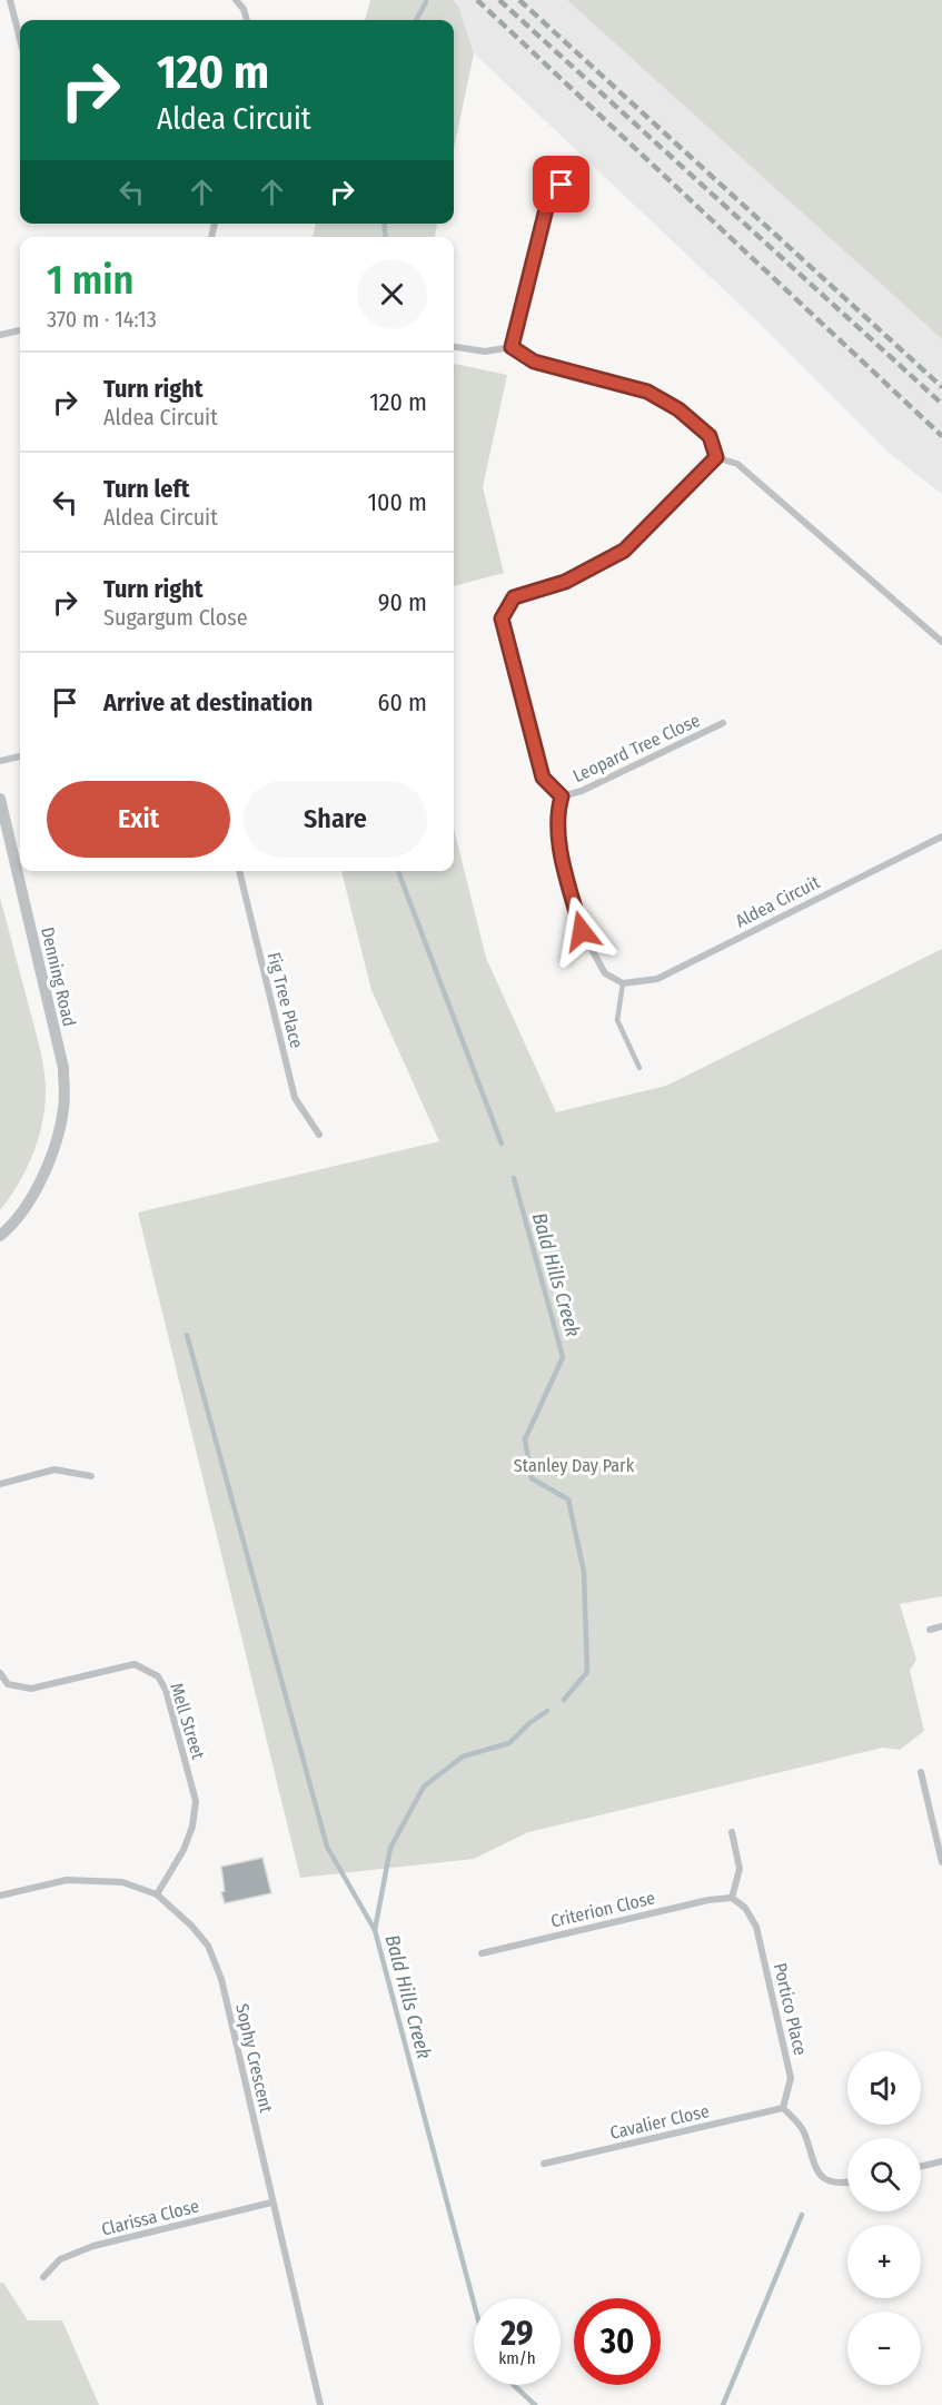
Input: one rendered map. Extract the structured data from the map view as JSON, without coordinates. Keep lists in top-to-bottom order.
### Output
{
  "streets": {
    "street": [
      "Leopard Tree Close",
      "Aldea Circuit",
      "Denning Road",
      "Fig Tree Place",
      "Mell Street",
      "Criterion Close",
      "Portico Place",
      "Sophy Crescent",
      "Cavalier Close",
      "Clarissa Close"
    ]
  },
  "crossings": [
    ["Mell Street", "Sophy Crescent"],
    ["Criterion Close", "Portico Place"],
    ["Portico Place", "Cavalier Close"],
    ["Sophy Crescent", "Clarissa Close"]
  ],
  "water": ["Bald Hills Creek"],
  "parks": ["Stanley Day Park"],
  "page": {
    "turn": ["120 m", "Aldea Circuit"],
    "heading": ["1 min", "370 m · 14:13"],
    "list": [
      {
        "name": "Turn right",
        "note": "Aldea Circuit",
        "value": "120 m"
      },
      {
        "name": "Turn left",
        "note": "Aldea Circuit",
        "value": "100 m"
      },
      {
        "name": "Turn right",
        "note": "Sugargum Close",
        "value": "90 m"
      },
      {
        "name": "Arrive at destination",
        "value": "60 m"
      }
    ],
    "buttons": ["Exit", "Share"],
    "map_buttons": ["+", "−"],
    "speed": "29 km/h",
    "limit": "30"
  }
}
